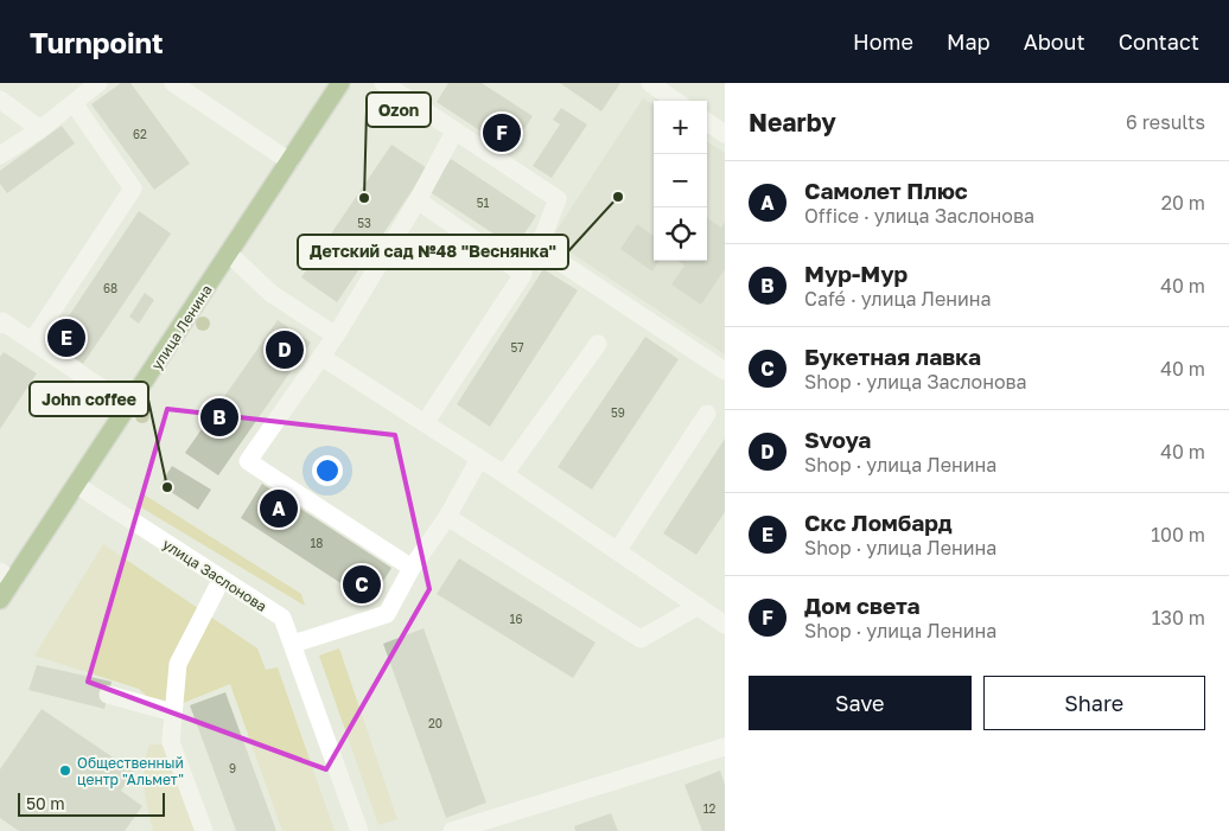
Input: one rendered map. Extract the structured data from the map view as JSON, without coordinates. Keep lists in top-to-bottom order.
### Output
{
  "streets": {
    "main road": ["улица Ленина"],
    "street": ["улица Заслонова"]
  },
  "crossings": [
    ["улица Ленина", "улица Заслонова"]
  ],
  "places": [
    "Детский сад №48 \"Веснянка\"",
    "Ozon",
    "John coffee",
    "Общественный центр \"Альмет\""
  ],
  "house_numbers": [
    "62",
    "51",
    "53",
    "68",
    "57",
    "59",
    "18",
    "16",
    "20",
    "9",
    "12"
  ],
  "scale_bar": "50 m",
  "page": {
    "header": "Turnpoint",
    "nav": [
      "Home",
      "Map",
      "About",
      "Contact"
    ],
    "heading": ["Nearby", "6 results"],
    "map_buttons": ["+", "−"],
    "pins": [
      "F",
      "E",
      "D",
      "B",
      "A",
      "C"
    ],
    "list": [
      {
        "mark": "A",
        "name": "Самолет Плюс",
        "note": "Office · улица Заслонова",
        "value": "20 m"
      },
      {
        "mark": "B",
        "name": "Мур-Мур",
        "note": "Café · улица Ленина",
        "value": "40 m"
      },
      {
        "mark": "C",
        "name": "Букетная лавка",
        "note": "Shop · улица Заслонова",
        "value": "40 m"
      },
      {
        "mark": "D",
        "name": "Svoya",
        "note": "Shop · улица Ленина",
        "value": "40 m"
      },
      {
        "mark": "E",
        "name": "Скс Ломбард",
        "note": "Shop · улица Ленина",
        "value": "100 m"
      },
      {
        "mark": "F",
        "name": "Дом света",
        "note": "Shop · улица Ленина",
        "value": "130 m"
      }
    ],
    "buttons": ["Save", "Share"],
    "scale": "50 m"
  }
}
